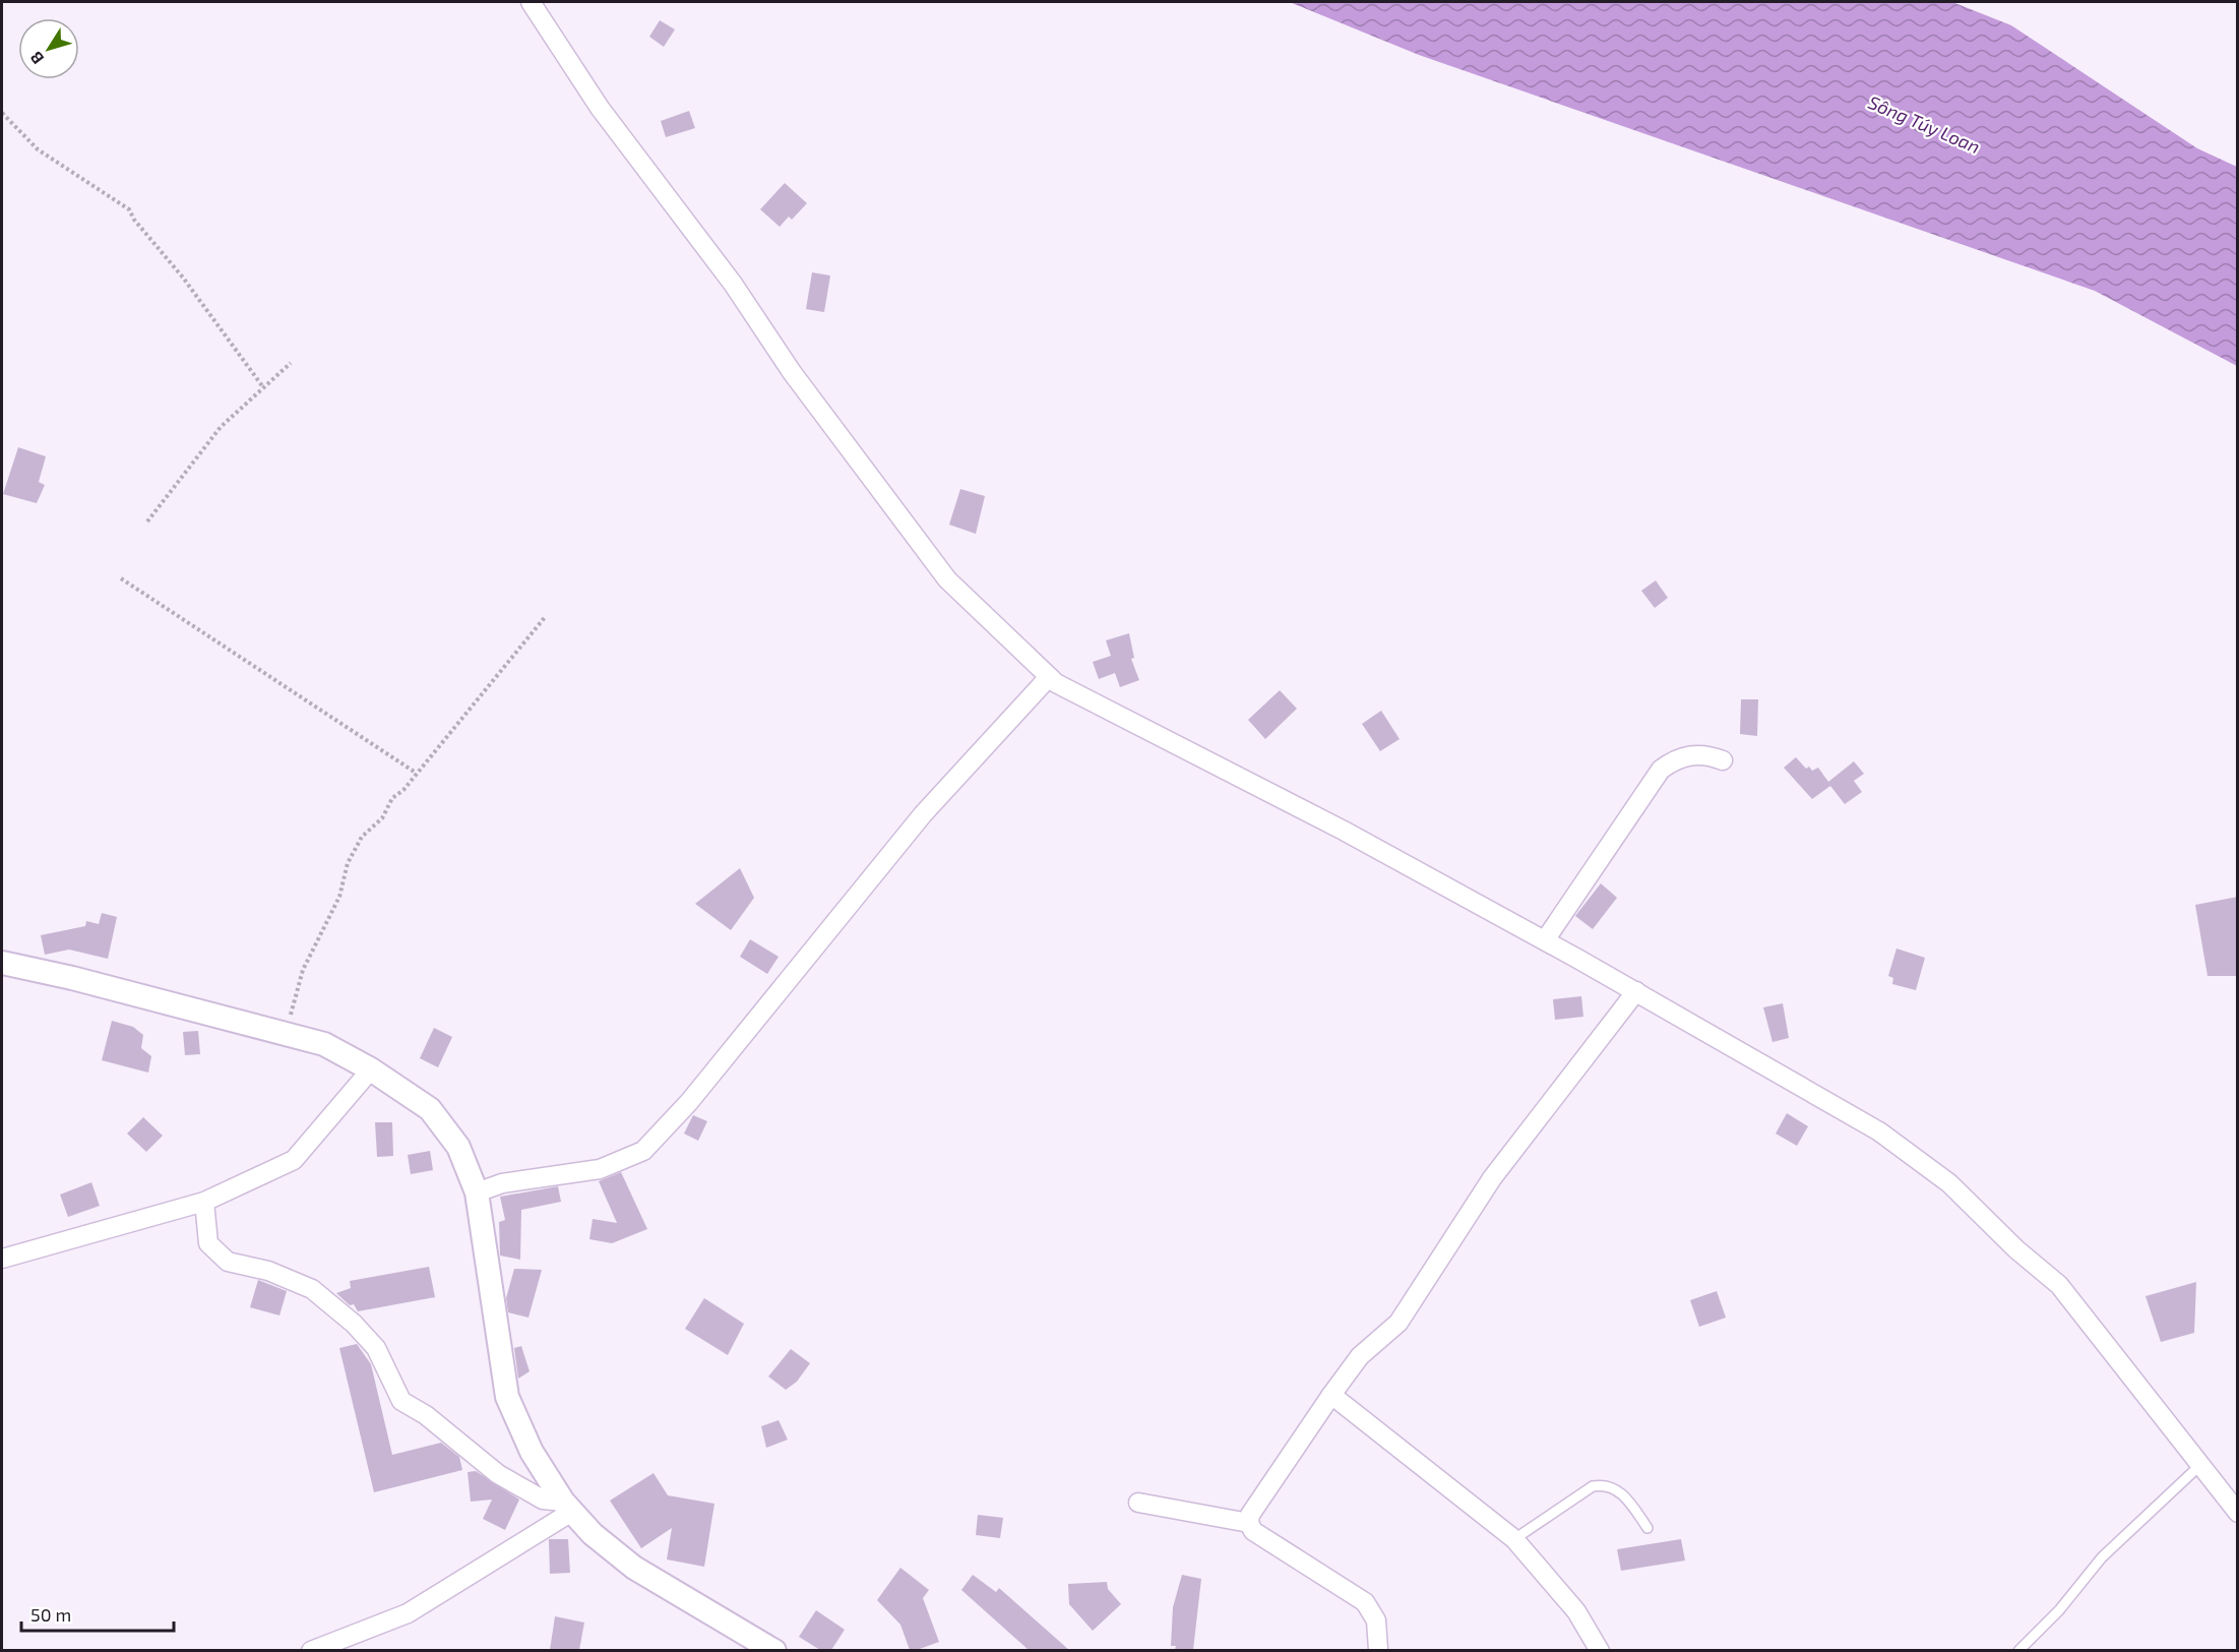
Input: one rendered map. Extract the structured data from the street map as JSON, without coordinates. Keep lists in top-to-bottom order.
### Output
{
  "water": ["Sông Túy Loan"],
  "scale_bar": "50 m",
  "north": "bottom left"
}
